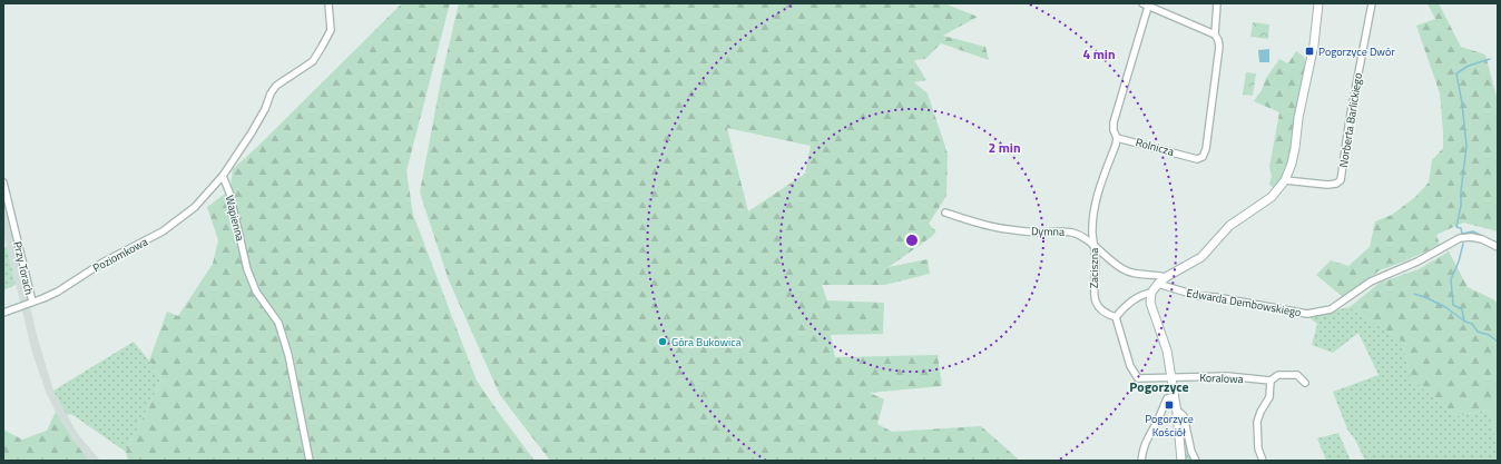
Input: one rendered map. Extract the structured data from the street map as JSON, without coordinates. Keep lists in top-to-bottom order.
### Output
{
  "streets": {
    "street": [
      "Norberta Barlickiego",
      "Rolnicza",
      "Wapienna",
      "Dymna",
      "Poziomkowa",
      "Przy Torach",
      "Zaciszna",
      "Edwarda Dembowskiego",
      "Koralowa"
    ]
  },
  "crossings": [
    ["Rolnicza", "Zaciszna"],
    ["Wapienna", "Poziomkowa"],
    ["Dymna", "Zaciszna"],
    ["Poziomkowa", "Przy Torach"]
  ],
  "districts": ["Pogorzyce"],
  "places": {
    "transit": ["Pogorzyce Dwór", "Pogorzyce Kościół"],
    "other": ["Góra Bukowica"]
  },
  "rings": ["4 min", "2 min"]
}
